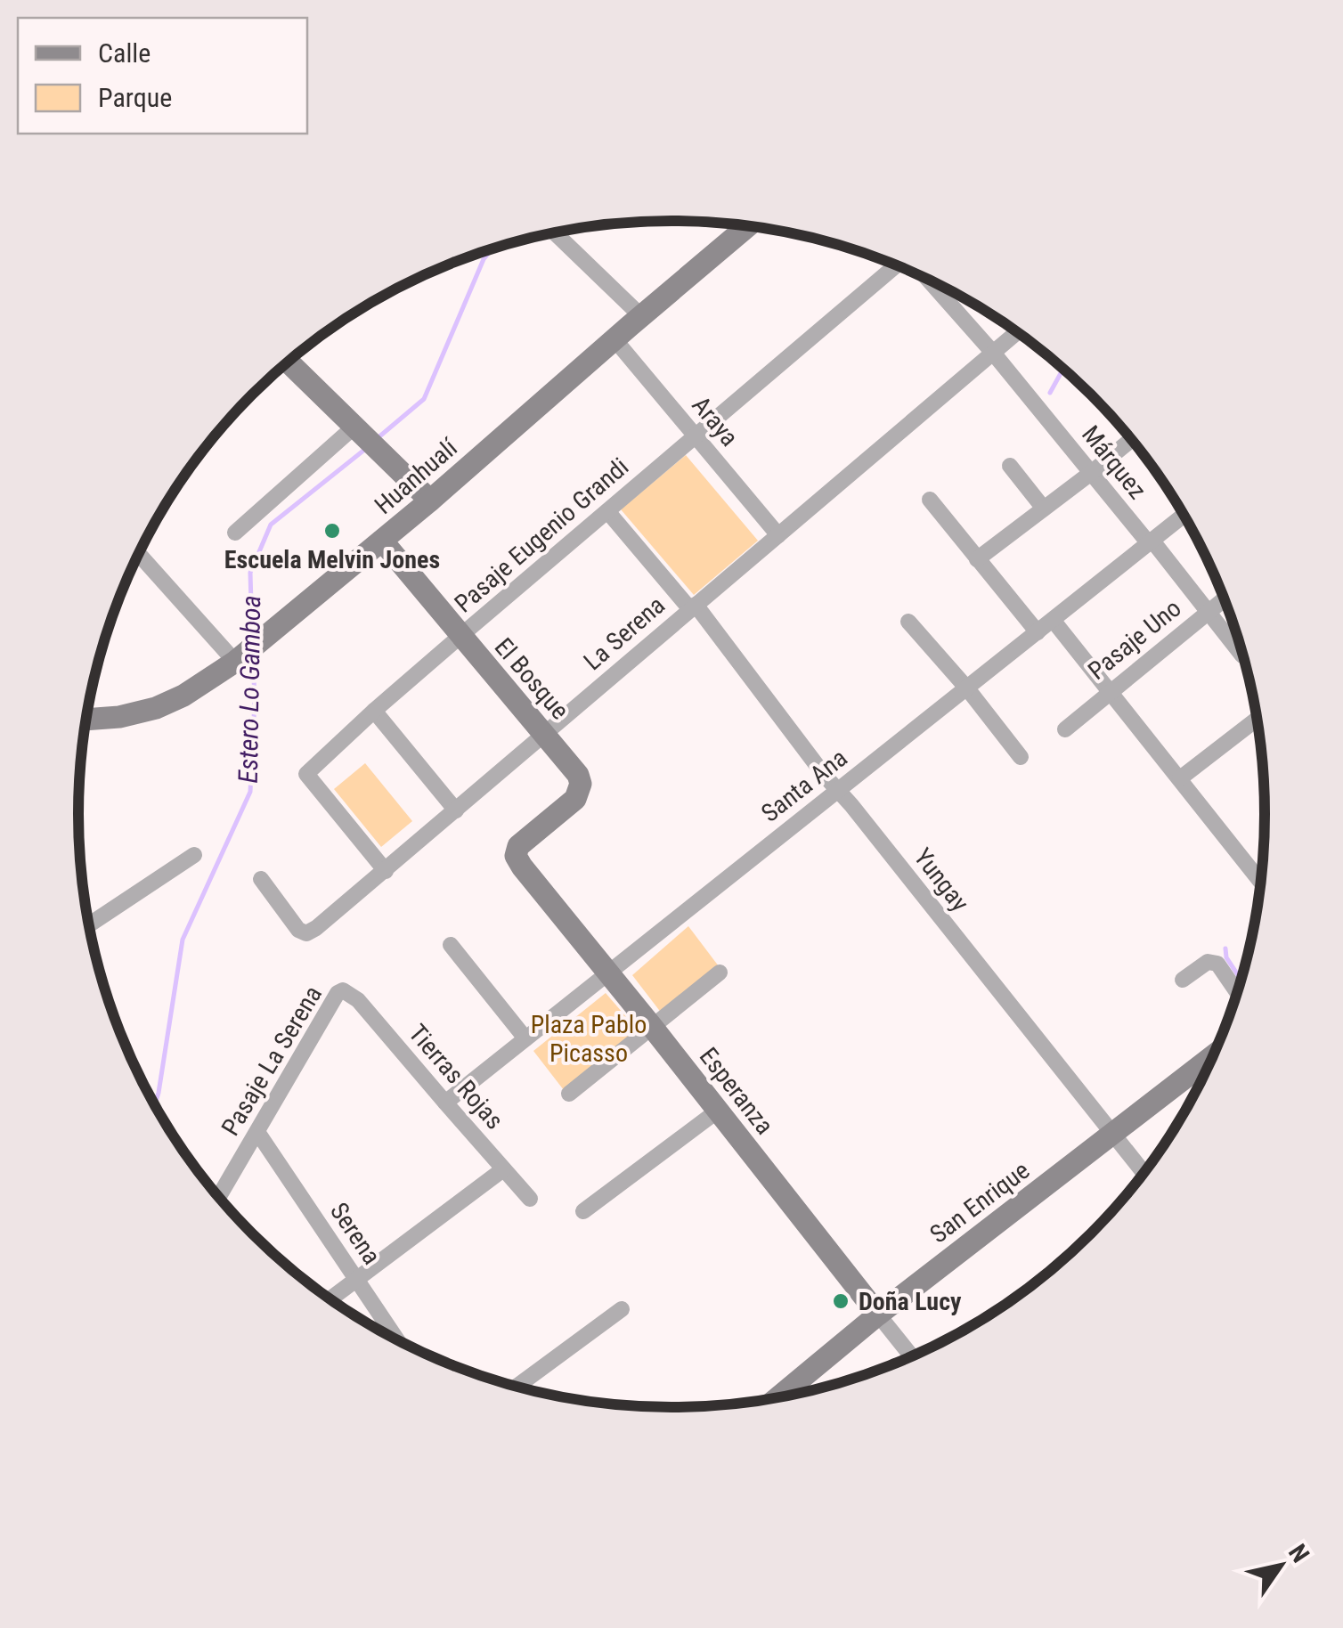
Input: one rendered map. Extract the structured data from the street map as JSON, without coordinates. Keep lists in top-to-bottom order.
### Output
{
  "streets": {
    "street": [
      "Araya",
      "Márquez",
      "Huanhualí",
      "Pasaje Eugenio Grandi",
      "La Serena",
      "Pasaje Uno",
      "El Bosque",
      "Santa Ana",
      "Yungay",
      "Pasaje La Serena",
      "Tierras Rojas",
      "Esperanza",
      "San Enrique",
      "Serena"
    ]
  },
  "crossings": [
    ["Araya", "Huanhualí"],
    ["Araya", "Pasaje Eugenio Grandi"],
    ["Araya", "La Serena"],
    ["Márquez", "La Serena"],
    ["Márquez", "Pasaje Uno"],
    ["Márquez", "Santa Ana"],
    ["Huanhualí", "El Bosque"],
    ["Pasaje Eugenio Grandi", "La Serena"],
    ["Pasaje Eugenio Grandi", "El Bosque"],
    ["Pasaje Eugenio Grandi", "Yungay"],
    ["La Serena", "El Bosque"],
    ["La Serena", "Yungay"],
    ["El Bosque", "Esperanza"],
    ["Santa Ana", "Yungay"],
    ["Santa Ana", "Tierras Rojas"],
    ["Santa Ana", "Esperanza"],
    ["Yungay", "San Enrique"],
    ["Pasaje La Serena", "Tierras Rojas"],
    ["Pasaje La Serena", "Serena"],
    ["Esperanza", "San Enrique"]
  ],
  "water": ["Estero Lo Gamboa"],
  "parks": ["Plaza Pablo Picasso"],
  "places": ["Escuela Melvin Jones", "Doña Lucy"],
  "legend": ["Calle", "Parque"],
  "north": "top right"
}
